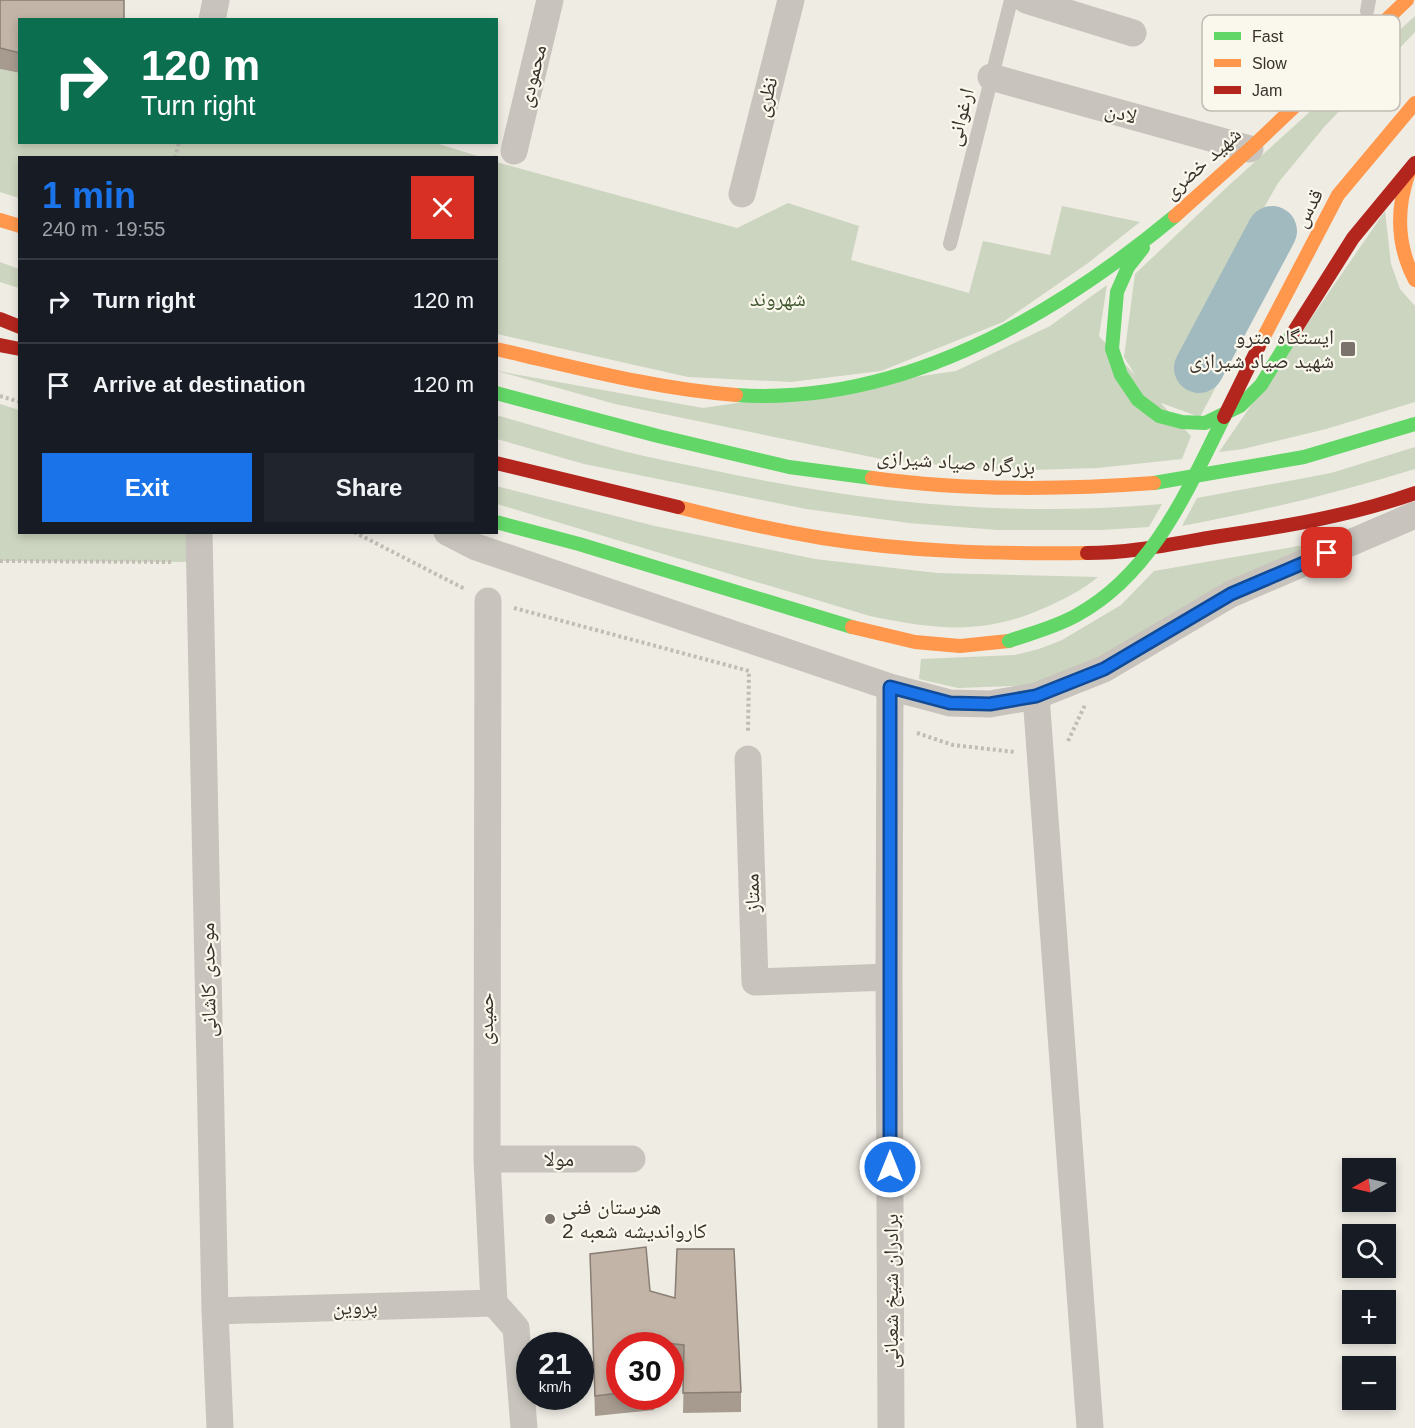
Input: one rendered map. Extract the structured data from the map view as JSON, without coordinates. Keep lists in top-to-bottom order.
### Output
{
  "streets": {
    "main road": ["شهید خضری", "قدس", "بزرگراه صیاد شیرازی"],
    "street": [
      "محمودی",
      "نظری",
      "لادن",
      "ممتاز",
      "موحدی کاشانی",
      "حمیدی",
      "مولا",
      "برادران شیخ شعبانی",
      "پروین"
    ],
    "lane": ["ارغوانی"]
  },
  "crossings": [
    ["لادن", "ارغوانی"],
    ["لادن", "شهید خضری"],
    ["ممتاز", "برادران شیخ شعبانی"],
    ["موحدی کاشانی", "پروین"],
    ["حمیدی", "مولا"],
    ["حمیدی", "پروین"]
  ],
  "parks": ["شهروند"],
  "places": {
    "transit": ["ایستگاه مترو شهید صیاد شیرازی"],
    "other": ["هنرستان فنی کارواندیشه شعبه 2"]
  },
  "legend": ["Fast", "Slow", "Jam"],
  "north": "left",
  "page": {
    "turn": ["120 m", "Turn right"],
    "heading": ["1 min", "240 m · 19:55"],
    "list": [
      {
        "name": "Turn right",
        "value": "120 m"
      },
      {
        "name": "Arrive at destination",
        "value": "120 m"
      }
    ],
    "buttons": ["Exit", "Share"],
    "map_buttons": ["+", "−"],
    "speed": "21 km/h",
    "limit": "30"
  }
}
